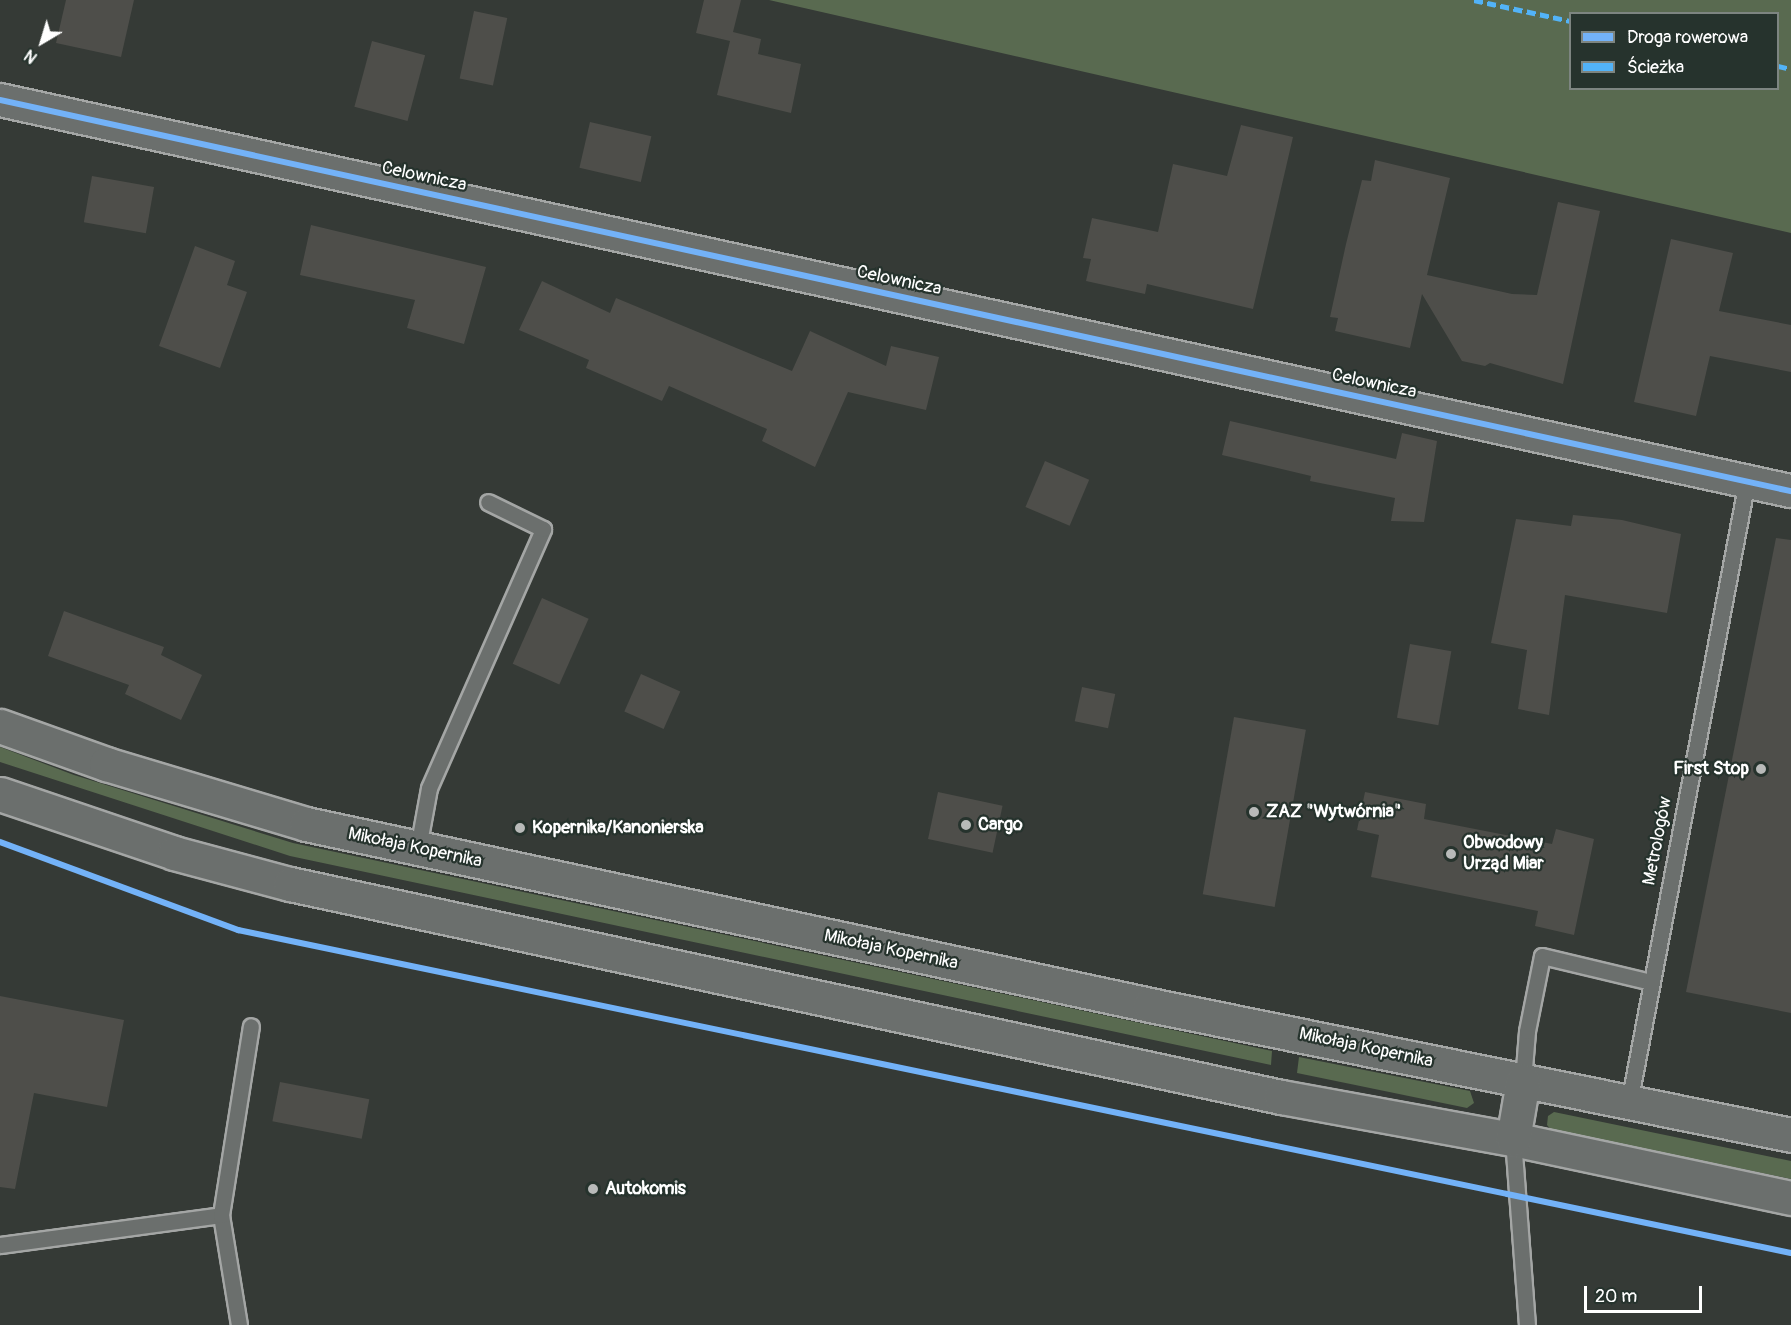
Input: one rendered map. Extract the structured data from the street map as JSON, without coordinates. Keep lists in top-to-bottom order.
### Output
{
  "streets": {
    "main road": ["Mikołaja Kopernika"],
    "street": ["Celownicza"],
    "lane": ["Metrologów"]
  },
  "crossings": [
    ["Celownicza", "Metrologów"],
    ["Metrologów", "Mikołaja Kopernika"]
  ],
  "places": [
    "First Stop",
    "ZAZ \"Wytwórnia\"",
    "Cargo",
    "Kopernika/Kanonierska",
    "Obwodowy Urząd Miar",
    "Autokomis"
  ],
  "legend": ["Droga rowerowa", "Ścieżka"],
  "scale_bar": "20 m",
  "north": "bottom left"
}
